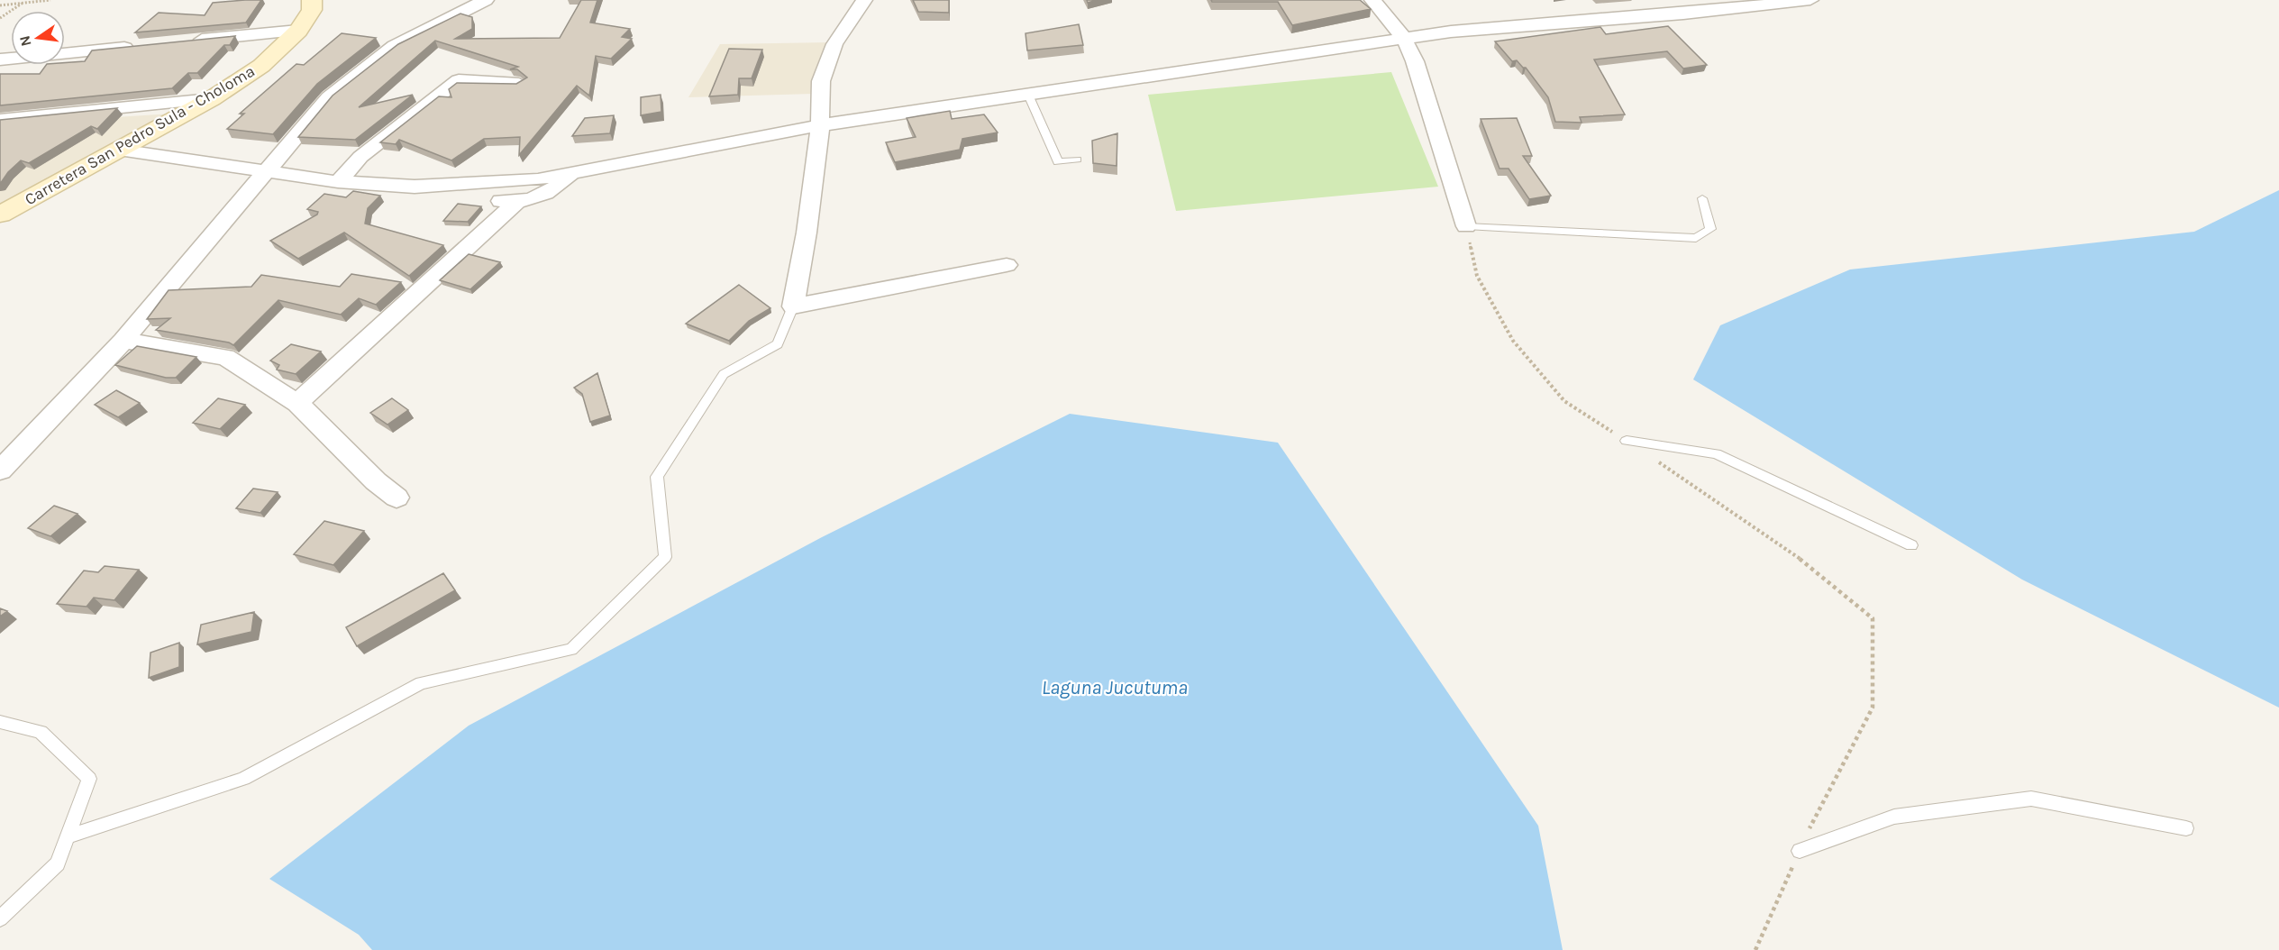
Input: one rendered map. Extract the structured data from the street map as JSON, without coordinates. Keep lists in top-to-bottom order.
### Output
{
  "streets": {
    "main road": ["Carretera San Pedro Sula - Choloma"]
  },
  "water": ["Laguna Jucutuma"],
  "north": "left"
}
